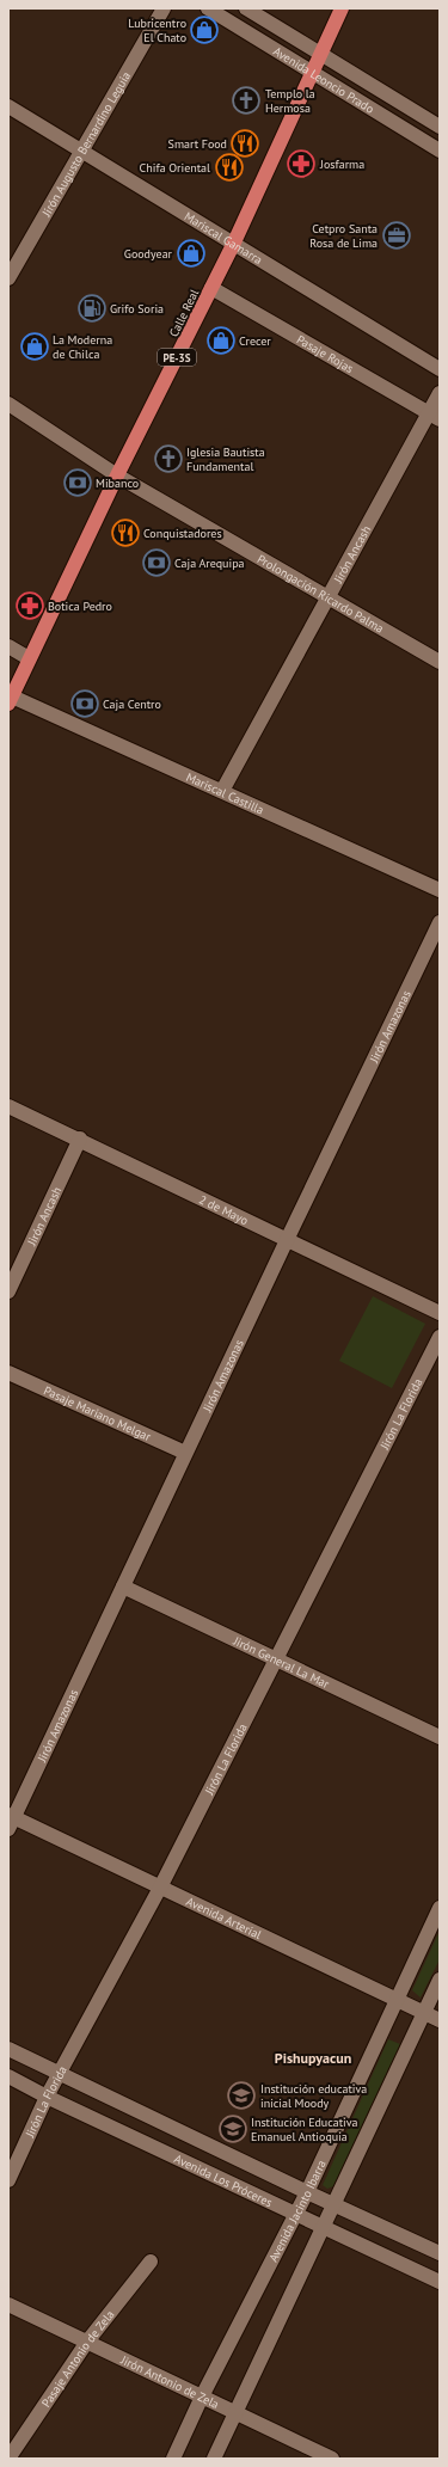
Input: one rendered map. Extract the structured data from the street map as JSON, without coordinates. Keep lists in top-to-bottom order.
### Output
{
  "streets": {
    "highway": ["Calle Real", "PE-3S"],
    "street": [
      "Avenida Leoncio Prado",
      "Jirón Augusto Bernardino Leguia",
      "Mariscal Gamarra",
      "Pasaje Rojas",
      "Jirón Ancash",
      "Prolongación Ricardo Palma",
      "Mariscal Castilla",
      "Jirón Amazonas",
      "2 de Mayo",
      "Pasaje Mariano Melgar",
      "Jirón La Florida",
      "Jirón General La Mar",
      "Avenida Arterial",
      "Avenida Los Próceres",
      "Avenida Jacinto Ibarra",
      "Pasaje Antonio de Zela",
      "Jirón Antonio de Zela"
    ]
  },
  "crossings": [
    ["Avenida Leoncio Prado", "Calle Real"],
    ["Jirón Augusto Bernardino Leguia", "Mariscal Gamarra"],
    ["Mariscal Gamarra", "Calle Real"],
    ["Calle Real", "Pasaje Rojas"],
    ["Calle Real", "Prolongación Ricardo Palma"],
    ["Calle Real", "Mariscal Castilla"],
    ["Pasaje Rojas", "Jirón Ancash"],
    ["Jirón Ancash", "Prolongación Ricardo Palma"],
    ["Jirón Ancash", "Mariscal Castilla"],
    ["Jirón Ancash", "2 de Mayo"],
    ["Jirón Amazonas", "2 de Mayo"],
    ["Jirón Amazonas", "Pasaje Mariano Melgar"],
    ["Jirón Amazonas", "Jirón General La Mar"],
    ["Jirón Amazonas", "Avenida Arterial"],
    ["Jirón La Florida", "Jirón General La Mar"],
    ["Jirón La Florida", "Avenida Arterial"],
    ["Jirón La Florida", "Avenida Los Próceres"],
    ["Avenida Arterial", "Avenida Jacinto Ibarra"],
    ["Avenida Los Próceres", "Avenida Jacinto Ibarra"],
    ["Avenida Jacinto Ibarra", "Jirón Antonio de Zela"],
    ["Pasaje Antonio de Zela", "Jirón Antonio de Zela"]
  ],
  "districts": ["Pishupyacun"],
  "places": {
    "shop": [
      "Lubricentro El Chato",
      "Goodyear",
      "Crecer",
      "La Moderna de Chilca"
    ],
    "church": ["Templo la Hermosa", "Iglesia Bautista Fundamental"],
    "restaurant": ["Smart Food", "Chifa Oriental", "Conquistadores"],
    "pharmacy": ["Josfarma", "Botica Pedro"],
    "office": ["Cetpro Santa Rosa de Lima"],
    "fuel station": ["Grifo Soria"],
    "bank": ["Mibanco", "Caja Arequipa", "Caja Centro"],
    "school or university": ["Institución educativa inicial Moody", "Institución Educativa Emanuel Antioquia"]
  }
}
